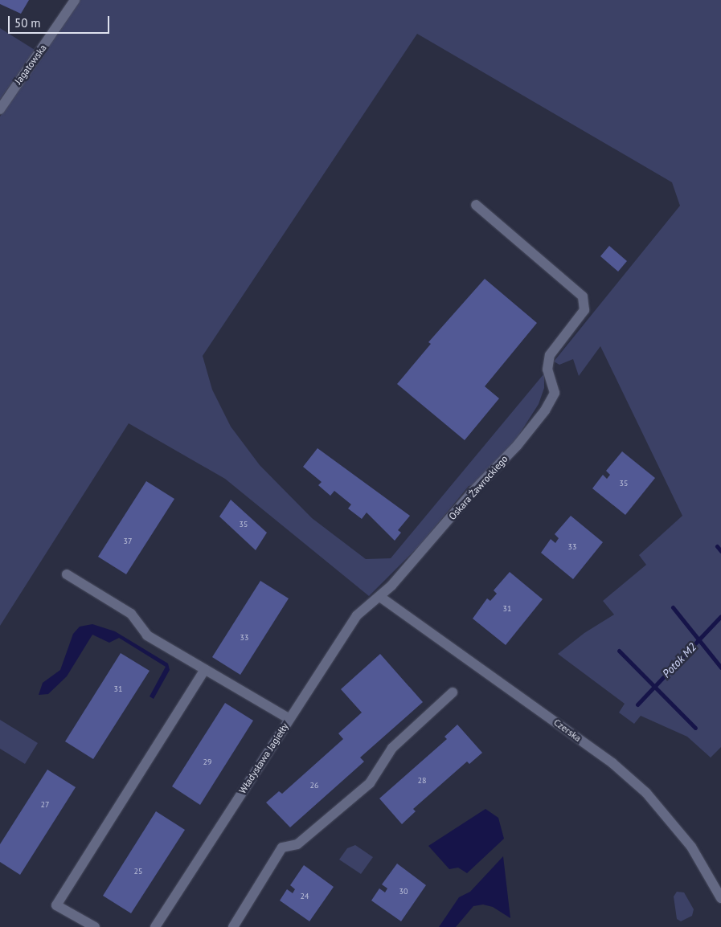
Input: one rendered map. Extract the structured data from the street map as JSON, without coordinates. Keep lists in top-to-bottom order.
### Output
{
  "streets": {
    "street": [
      "Jagatowska",
      "Oskara Żawrockiego",
      "Czerska",
      "Władysława Jagiełły"
    ]
  },
  "crossings": [
    ["Oskara Żawrockiego", "Czerska"],
    ["Oskara Żawrockiego", "Władysława Jagiełły"],
    ["Czerska", "Władysława Jagiełły"]
  ],
  "water": ["Potok M2"],
  "house_numbers": [
    "35",
    "35",
    "37",
    "33",
    "31",
    "33",
    "31",
    "29",
    "28",
    "26",
    "27",
    "25",
    "30",
    "24"
  ],
  "scale_bar": "50 m"
}
